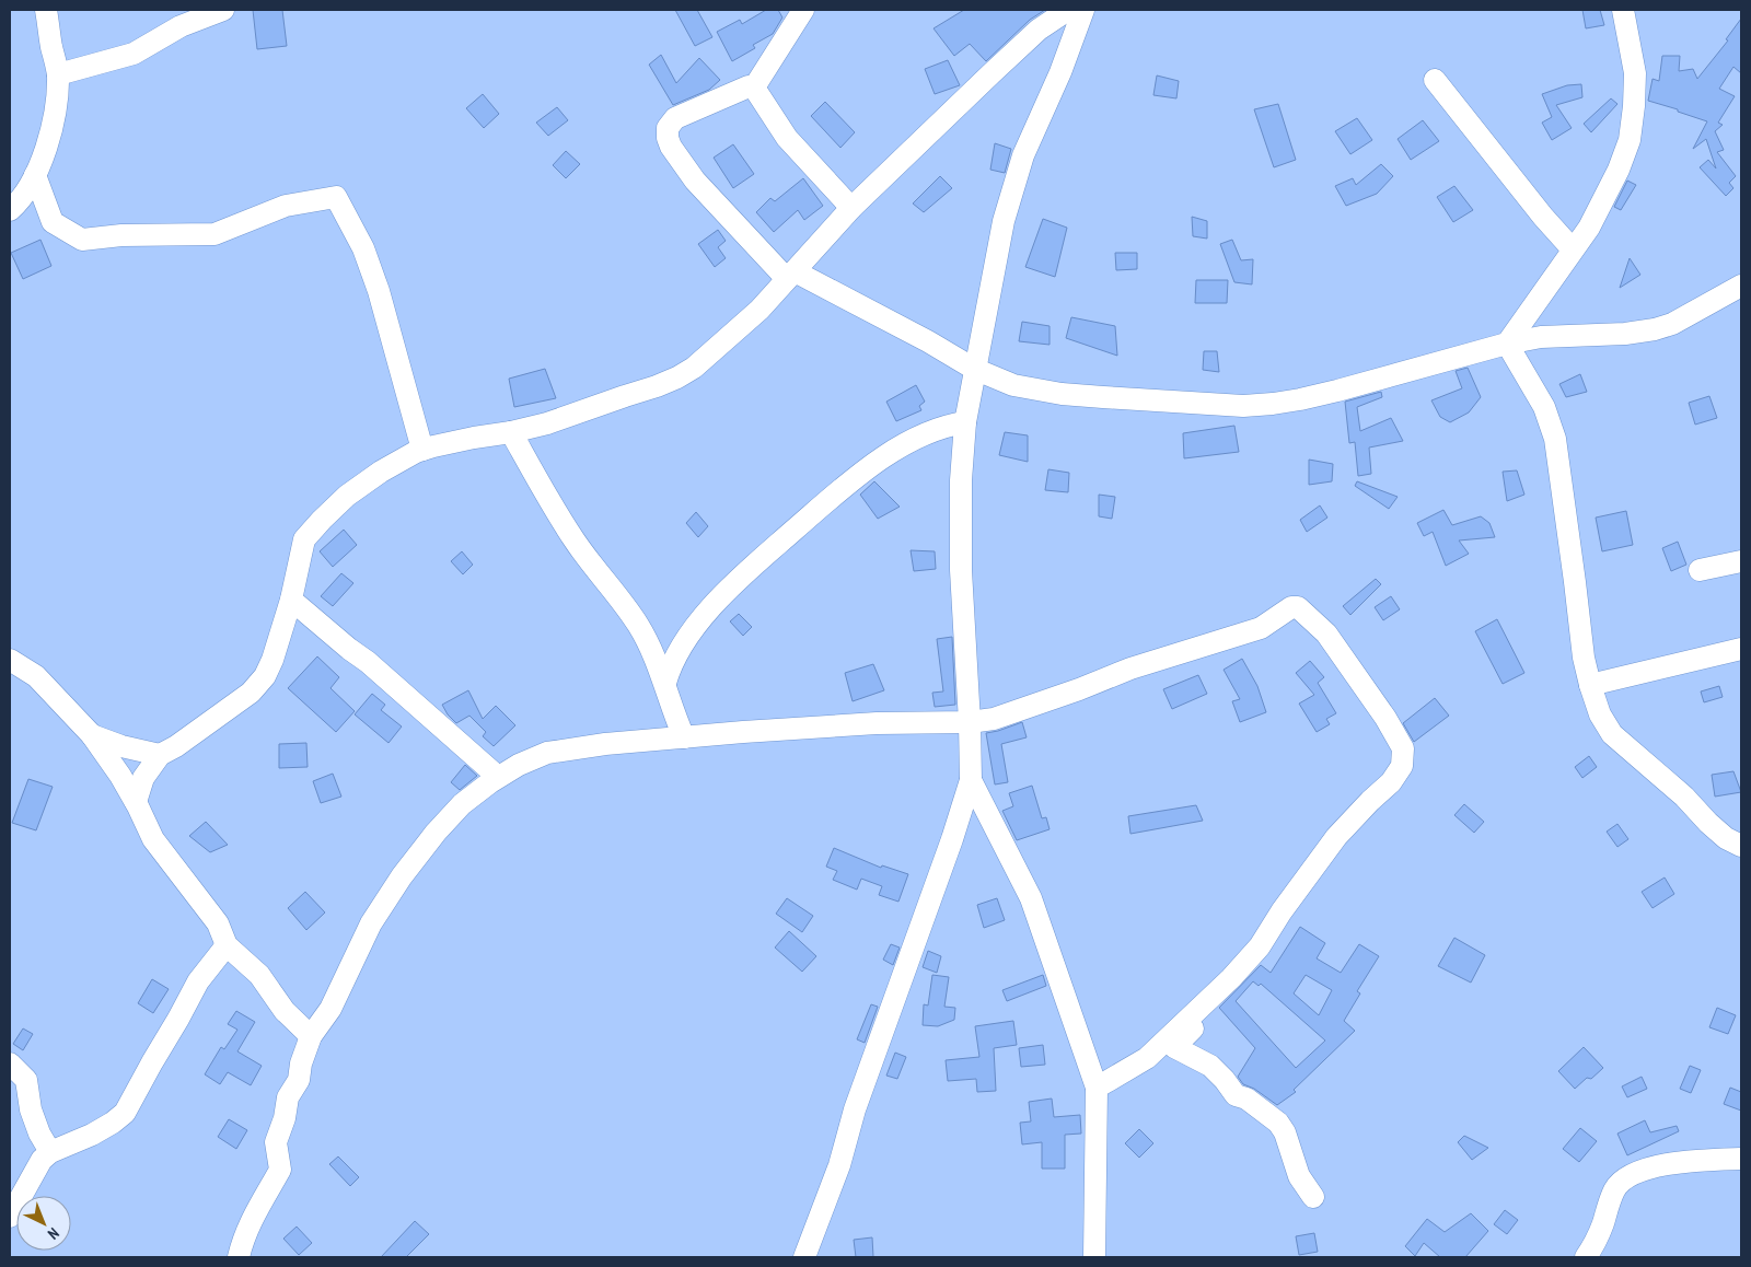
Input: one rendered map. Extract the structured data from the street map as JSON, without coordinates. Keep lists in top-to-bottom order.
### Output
{
  "north": "bottom right"
}
